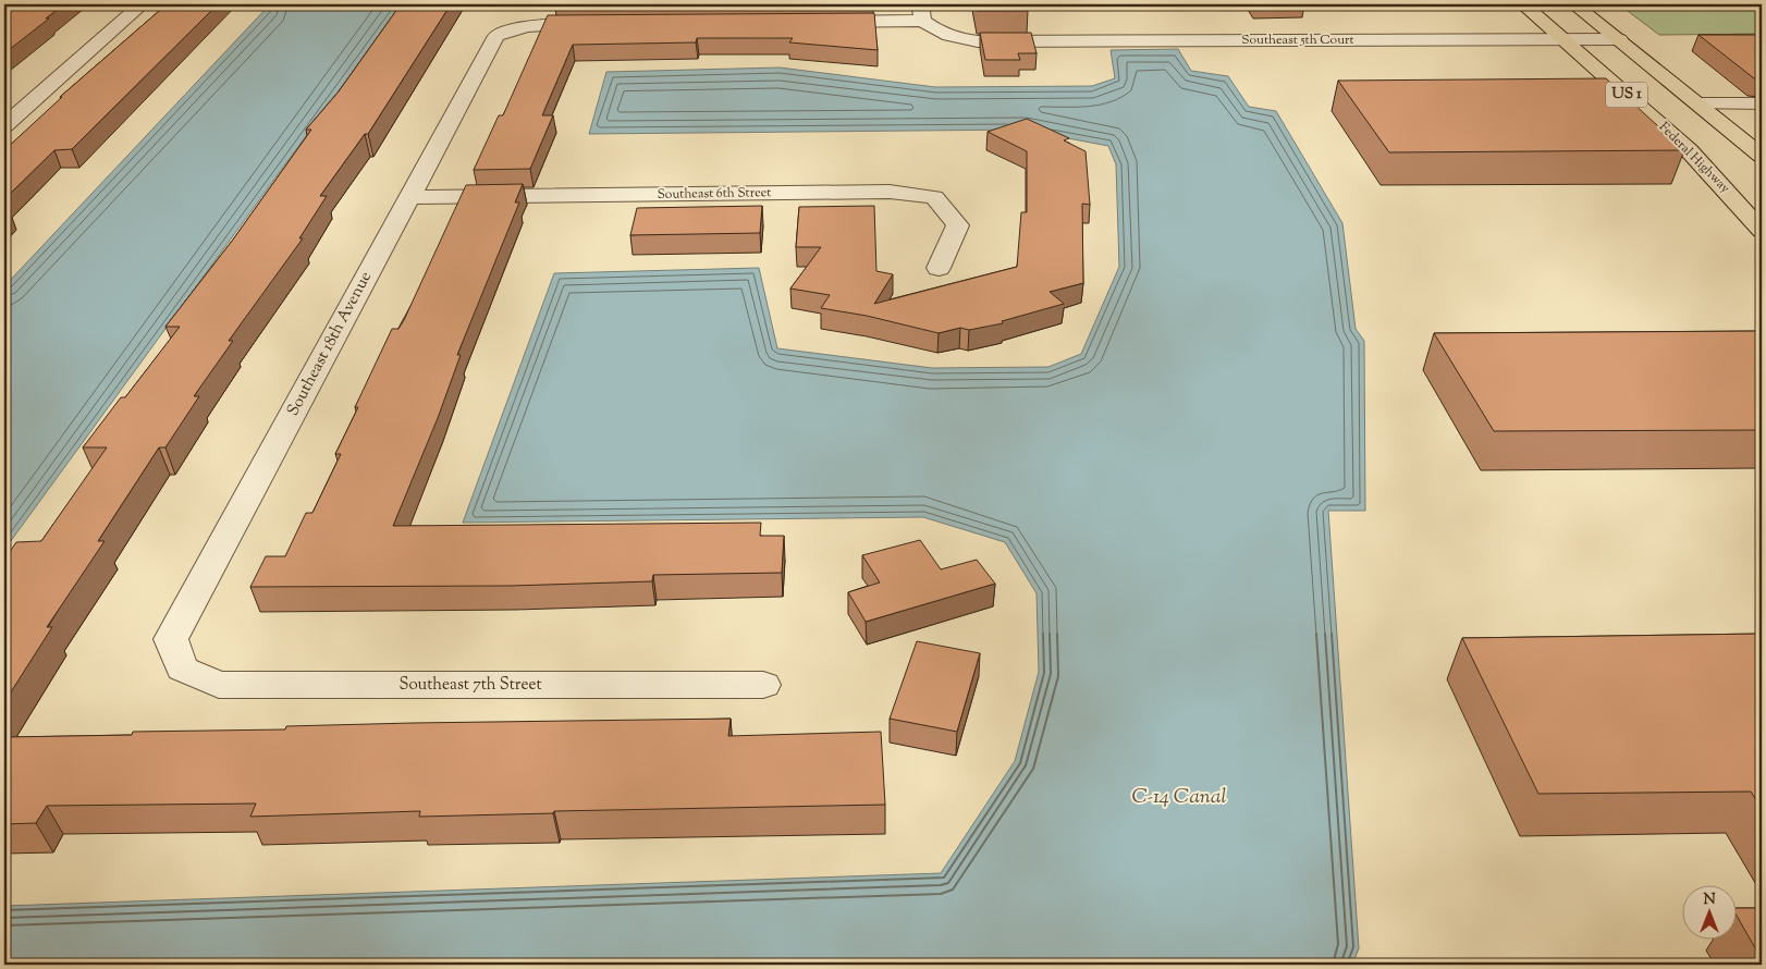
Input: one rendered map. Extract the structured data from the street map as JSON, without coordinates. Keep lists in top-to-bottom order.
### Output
{
  "streets": {
    "main road": ["US 1", "Federal Highway"],
    "street": [
      "Southeast 5th Court",
      "Southeast 6th Street",
      "Southeast 18th Avenue",
      "Southeast 7th Street"
    ]
  },
  "crossings": [
    ["Southeast 5th Court", "US 1"],
    ["Southeast 5th Court", "Federal Highway"],
    ["Southeast 6th Street", "Southeast 18th Avenue"],
    ["Southeast 18th Avenue", "Southeast 7th Street"]
  ],
  "water": ["C-14 Canal"],
  "north": "top"
}
